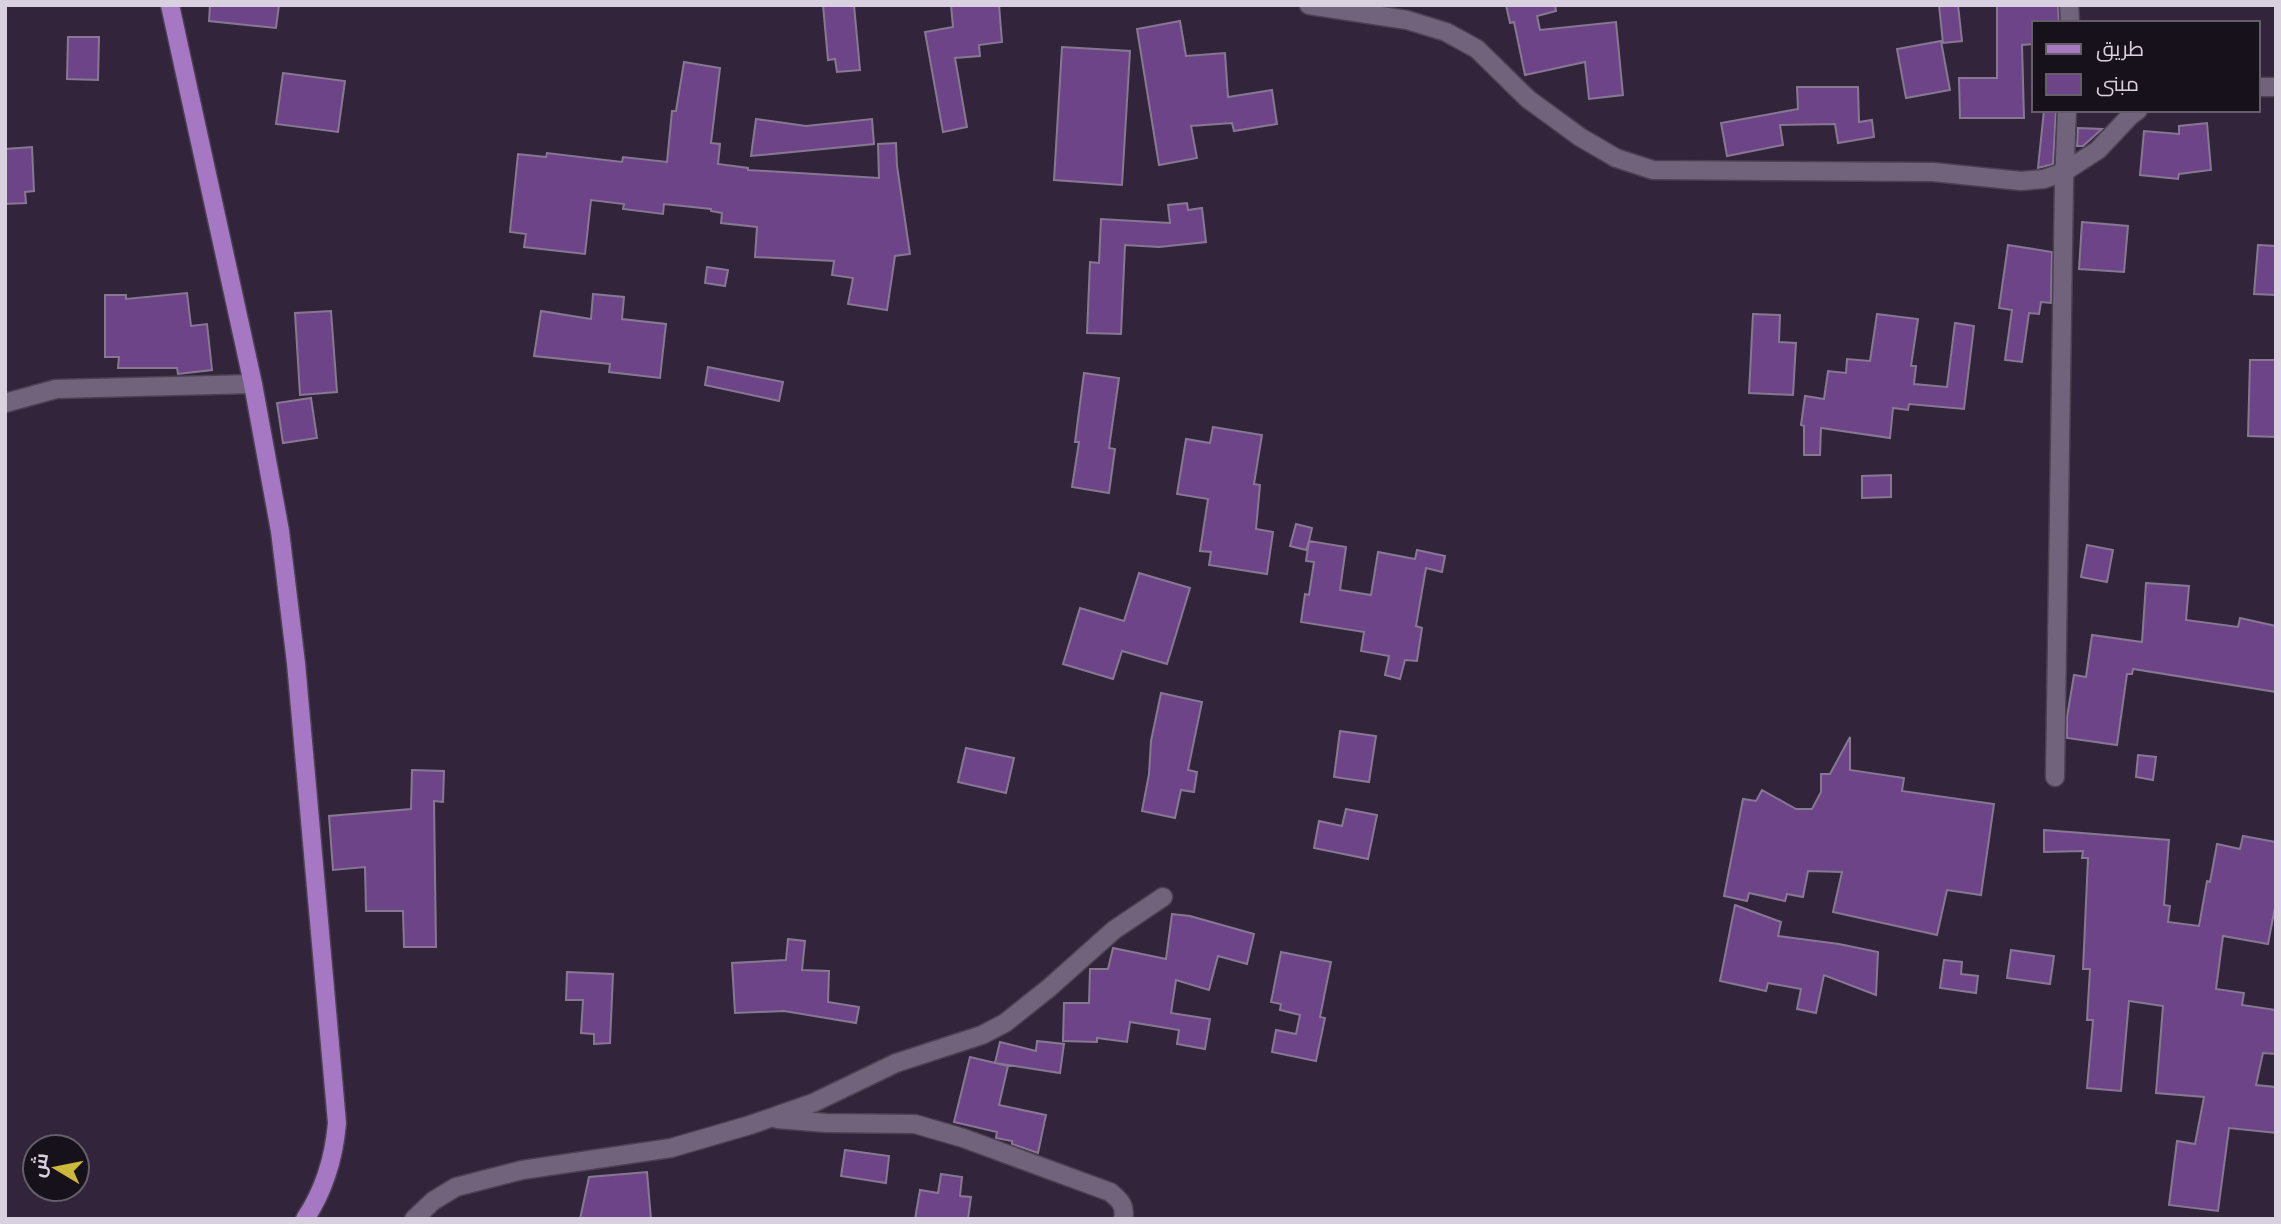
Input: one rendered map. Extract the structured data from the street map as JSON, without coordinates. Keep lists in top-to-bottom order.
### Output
{
  "legend": ["طريق", "مبنى"],
  "north": "left"
}
